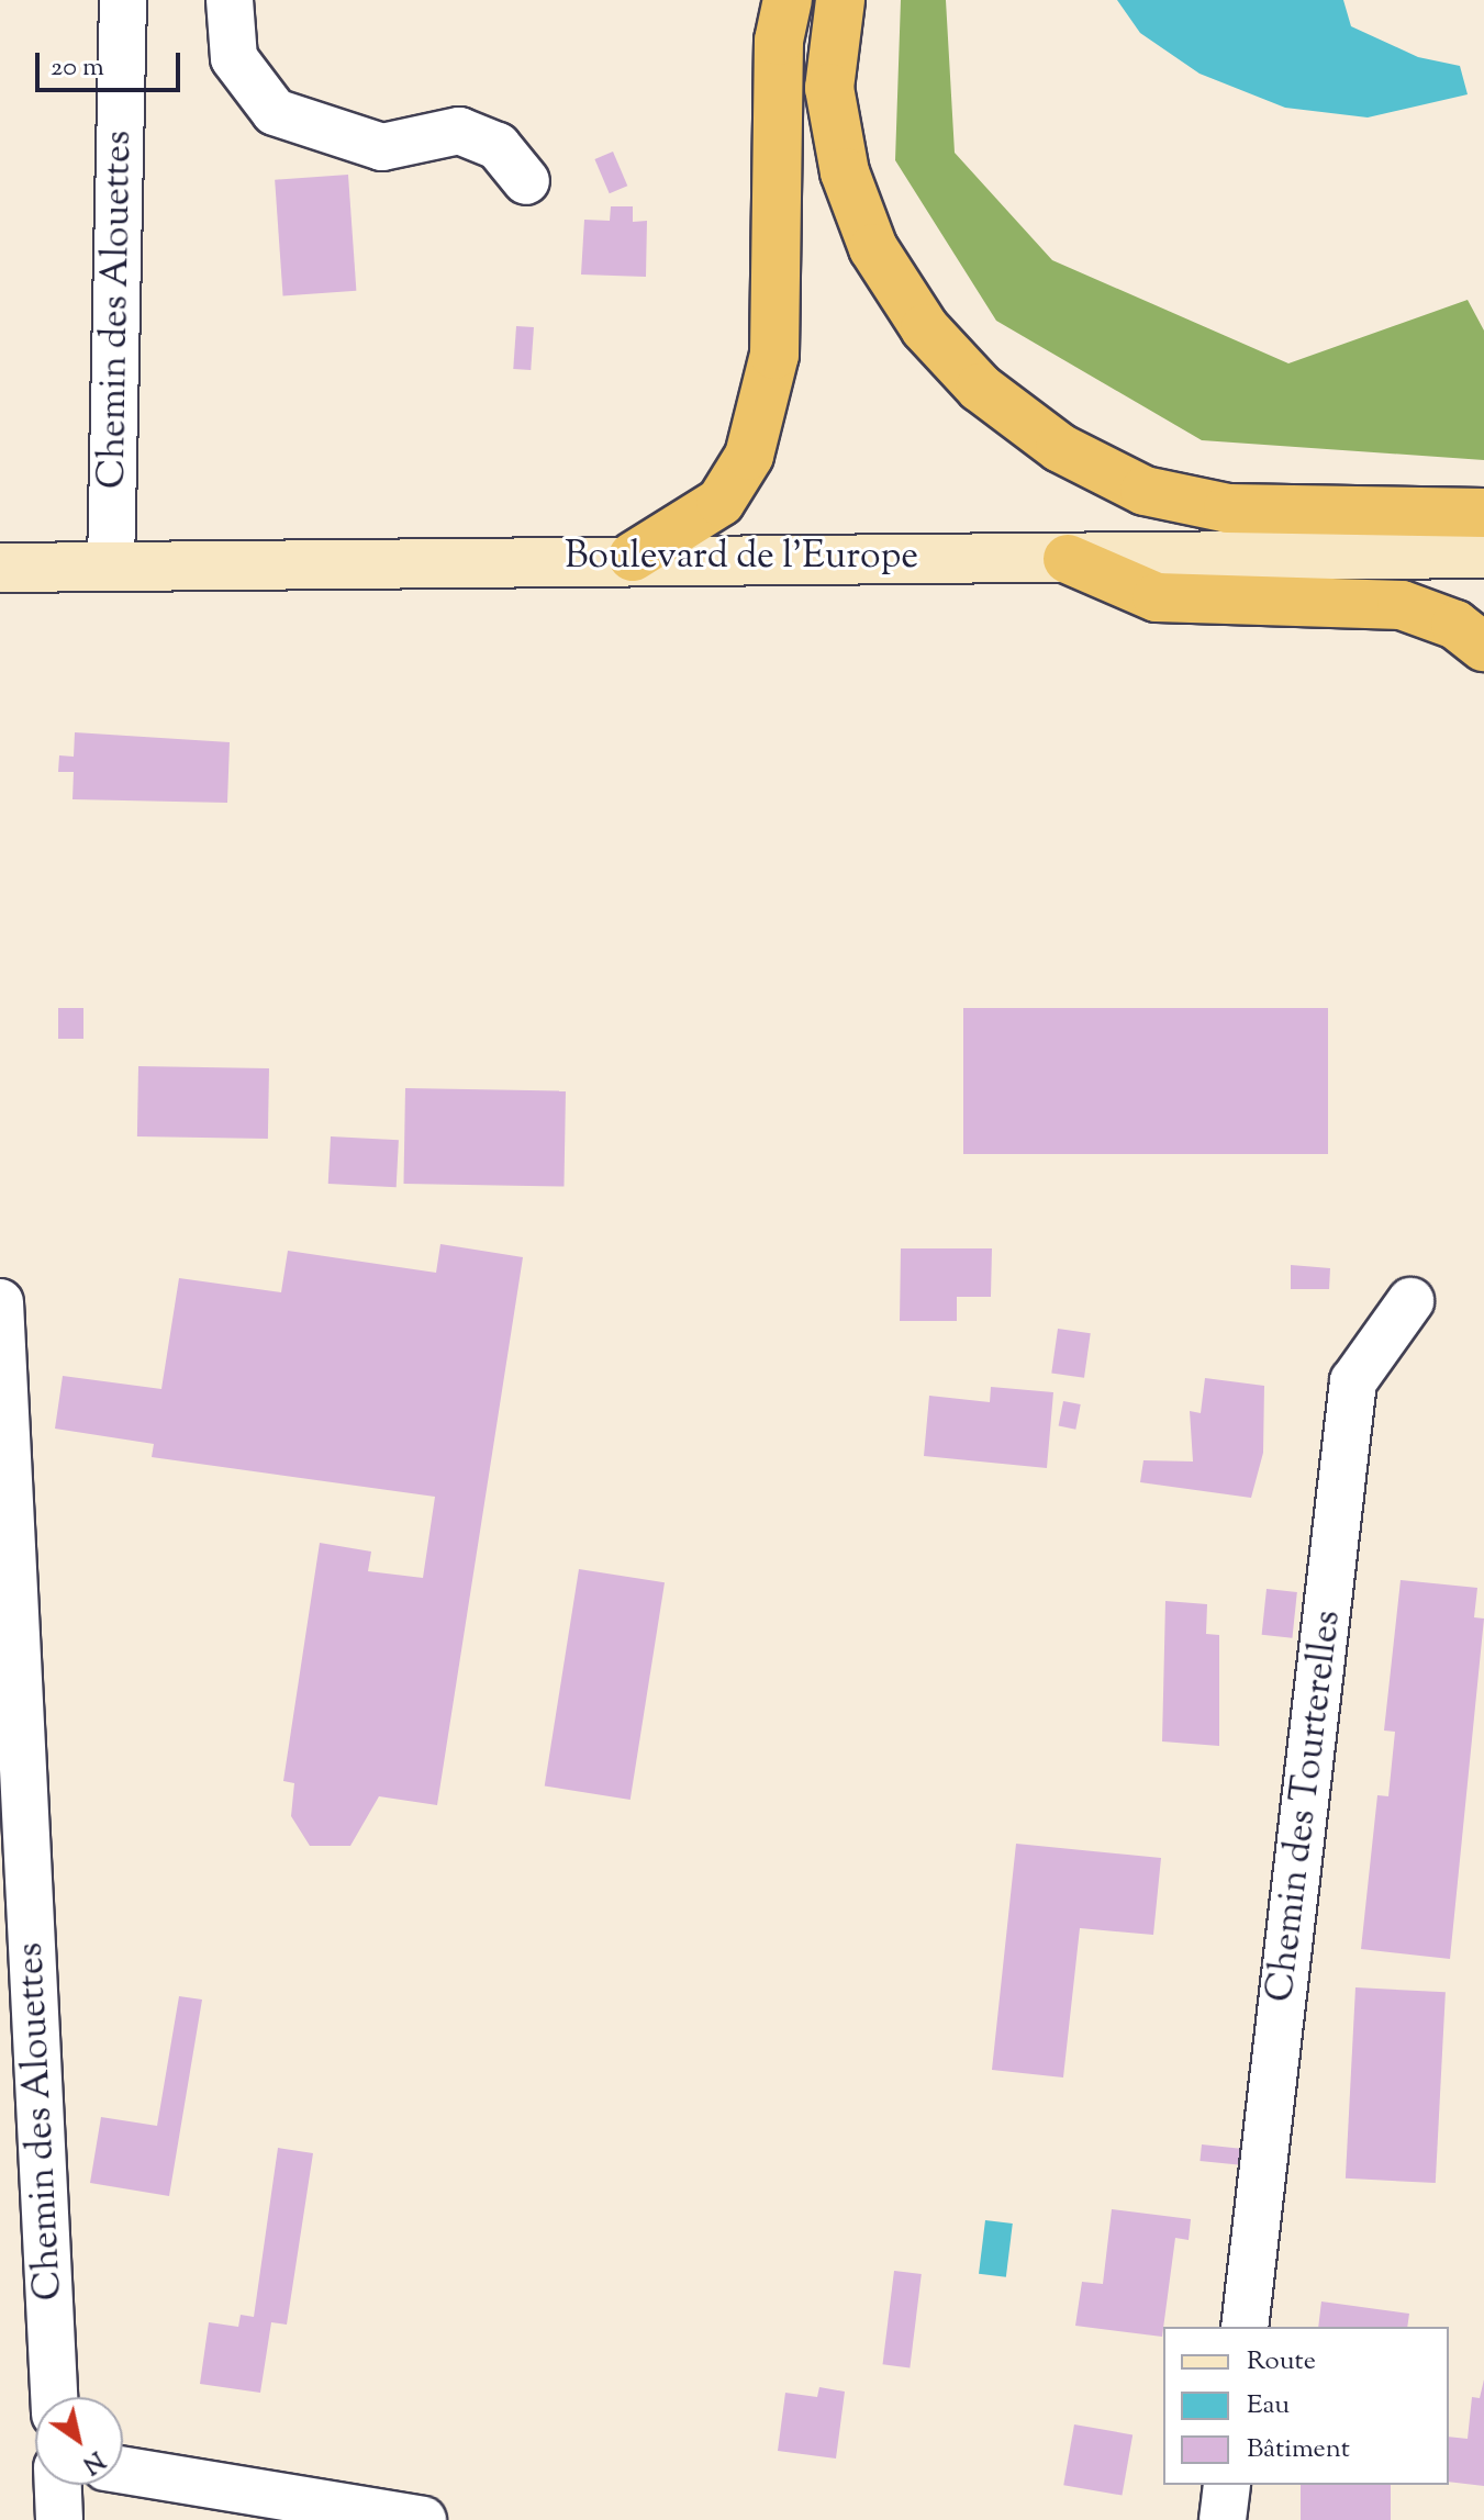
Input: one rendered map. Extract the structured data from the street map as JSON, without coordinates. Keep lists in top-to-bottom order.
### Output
{
  "streets": {
    "street": ["Chemin des Alouettes", "Boulevard de l'Europe", "Chemin des Tourterelles"]
  },
  "crossings": [
    ["Chemin des Alouettes", "Boulevard de l'Europe"]
  ],
  "legend": ["Route", "Eau", "Bâtiment"],
  "scale_bar": "20 m",
  "north": "bottom right"
}
